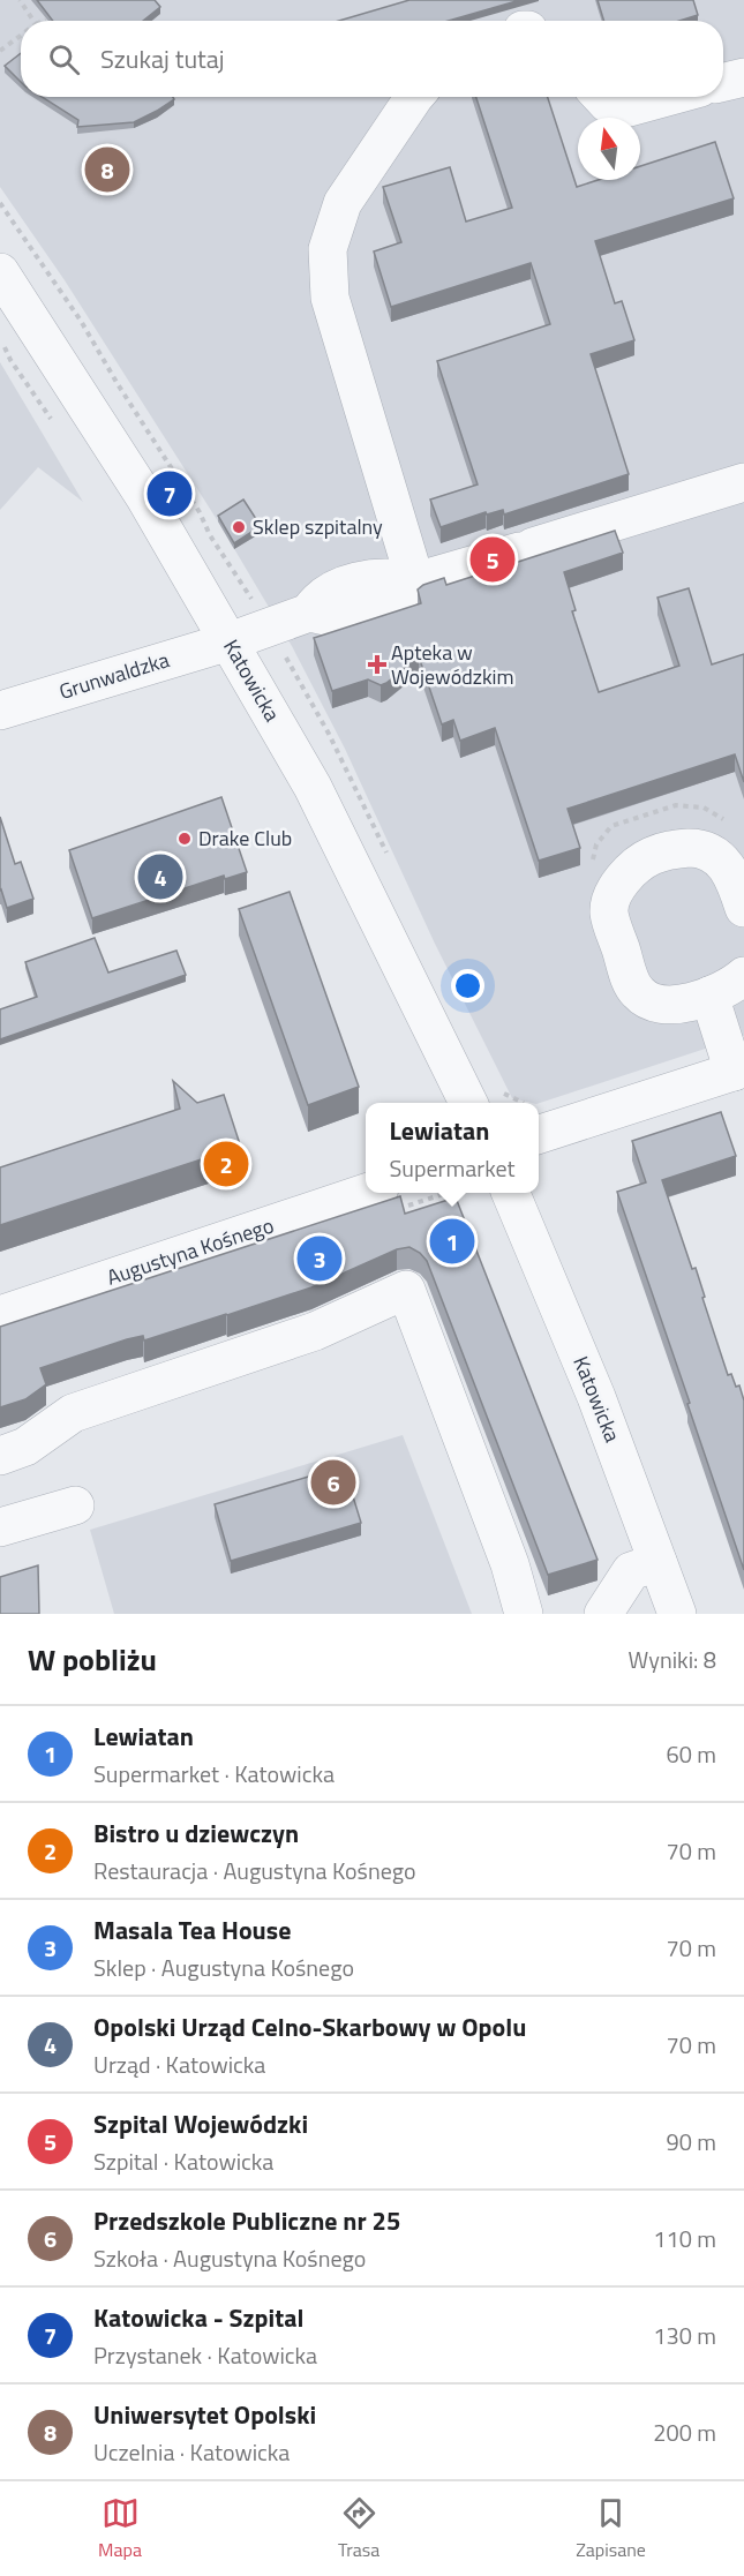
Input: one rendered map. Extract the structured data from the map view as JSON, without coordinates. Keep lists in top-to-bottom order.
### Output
{
  "streets": {
    "street": ["Grunwaldzka", "Katowicka", "Augustyna Kośnego"]
  },
  "crossings": [
    ["Grunwaldzka", "Katowicka"]
  ],
  "places": {
    "other": ["Sklep szpitalny", "Drake Club"],
    "health": ["Apteka w Wojewódzkim"]
  },
  "north": "top",
  "page": {
    "search": "Szukaj tutaj",
    "pins": [
      "8",
      "7",
      "5",
      "4",
      "2",
      "1",
      "3",
      "6"
    ],
    "popup": ["Lewiatan", "Supermarket"],
    "heading": ["W pobliżu", "Wyniki: 8"],
    "list": [
      {
        "mark": "1",
        "name": "Lewiatan",
        "note": "Supermarket · Katowicka",
        "value": "60 m"
      },
      {
        "mark": "2",
        "name": "Bistro u dziewczyn",
        "note": "Restauracja · Augustyna Kośnego",
        "value": "70 m"
      },
      {
        "mark": "3",
        "name": "Masala Tea House",
        "note": "Sklep · Augustyna Kośnego",
        "value": "70 m"
      },
      {
        "mark": "4",
        "name": "Opolski Urząd Celno-Skarbowy w Opolu",
        "note": "Urząd · Katowicka",
        "value": "70 m"
      },
      {
        "mark": "5",
        "name": "Szpital Wojewódzki",
        "note": "Szpital · Katowicka",
        "value": "90 m"
      },
      {
        "mark": "6",
        "name": "Przedszkole Publiczne nr 25",
        "note": "Szkoła · Augustyna Kośnego",
        "value": "110 m"
      },
      {
        "mark": "7",
        "name": "Katowicka - Szpital",
        "note": "Przystanek · Katowicka",
        "value": "130 m"
      },
      {
        "mark": "8",
        "name": "Uniwersytet Opolski",
        "note": "Uczelnia · Katowicka",
        "value": "200 m"
      }
    ],
    "nav": ["Mapa", "Trasa", "Zapisane"]
  }
}
